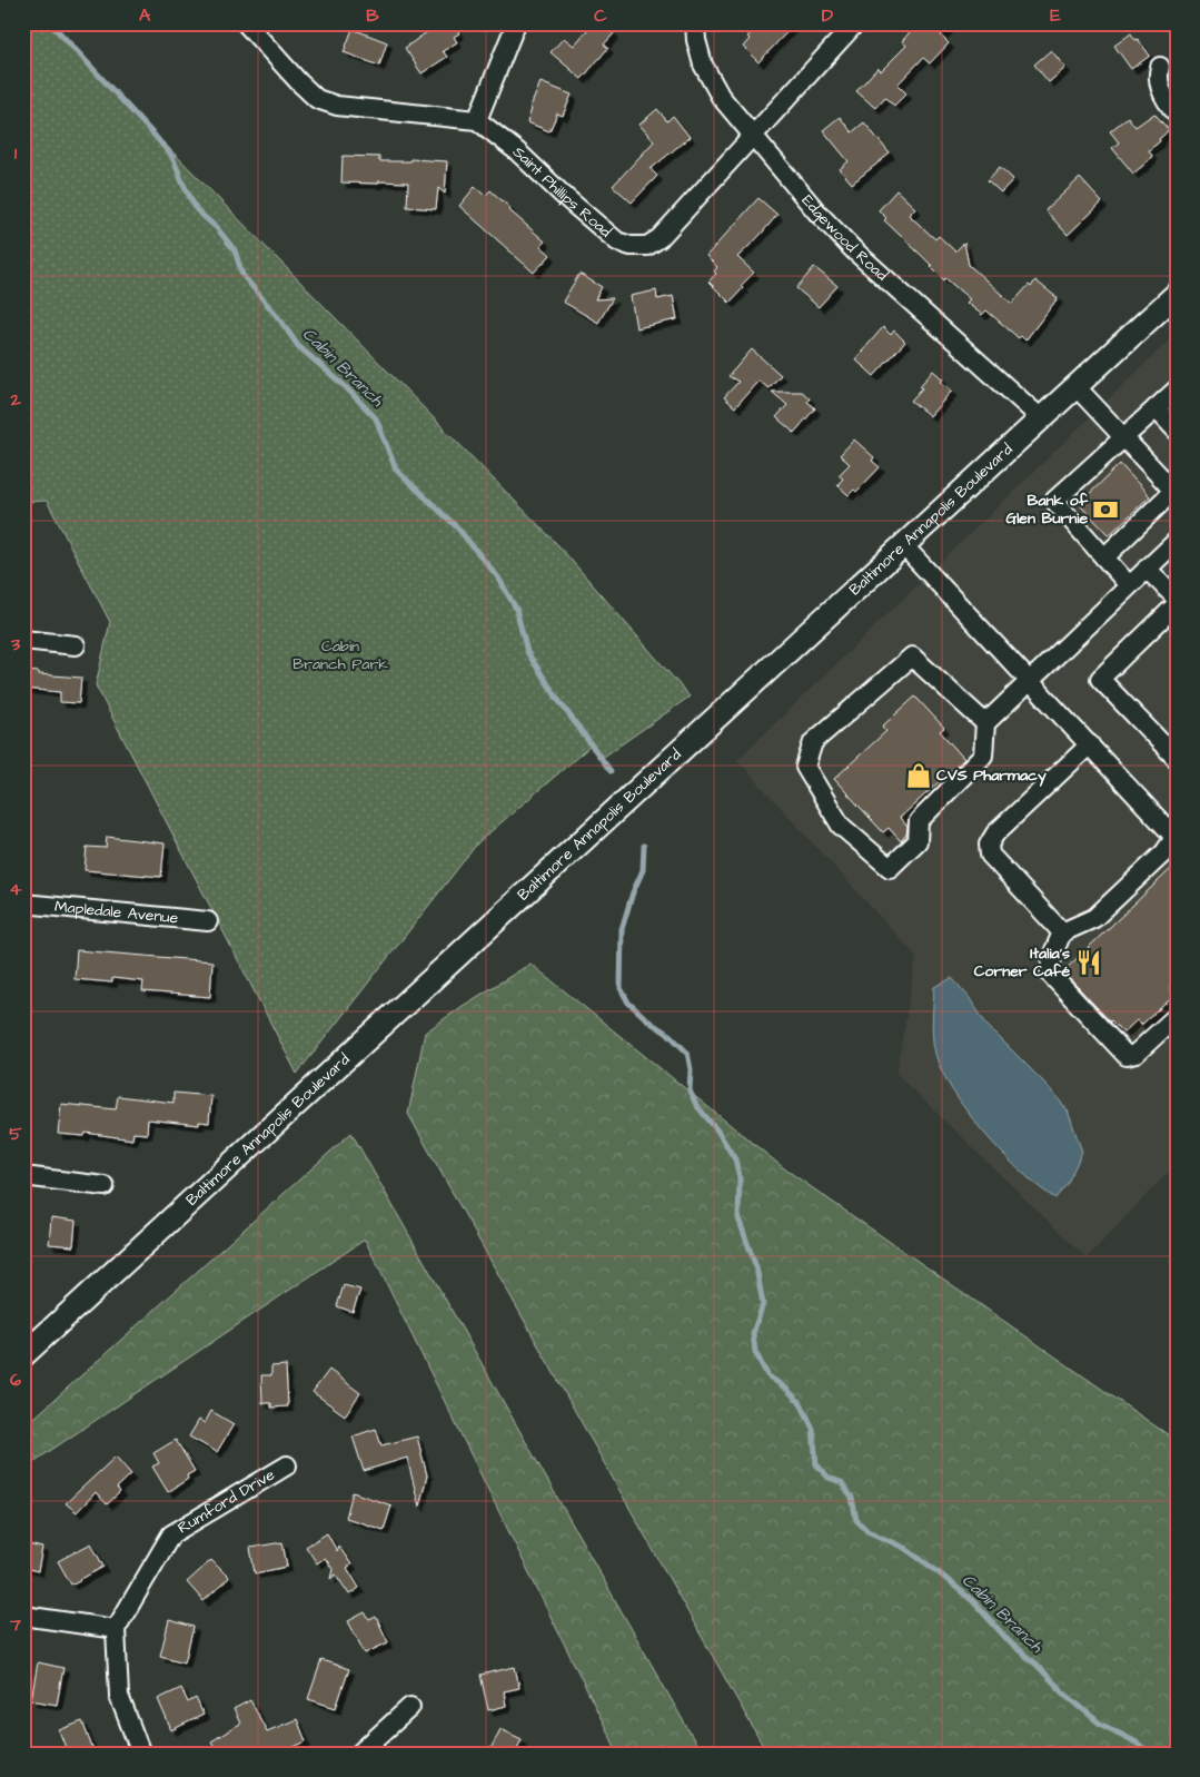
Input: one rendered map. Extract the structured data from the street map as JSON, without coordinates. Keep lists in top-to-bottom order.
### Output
{
  "streets": {
    "main road": ["Baltimore Annapolis Boulevard"],
    "street": [
      "Saint Phillips Road",
      "Edgewood Road",
      "Mapledale Avenue",
      "Rumford Drive"
    ]
  },
  "crossings": [
    ["Saint Phillips Road", "Edgewood Road"],
    ["Edgewood Road", "Baltimore Annapolis Boulevard"]
  ],
  "water": ["Cabin Branch"],
  "parks": ["Cabin Branch Park"],
  "places": {
    "bank": ["Bank of Glen Burnie"],
    "shop": ["CVS Pharmacy"],
    "restaurant": ["Italia's Corner Café"]
  },
  "grid": {
    "columns": [
      "A",
      "B",
      "C",
      "D",
      "E"
    ],
    "rows": [
      "1",
      "2",
      "3",
      "4",
      "5",
      "6",
      "7"
    ]
  }
}
